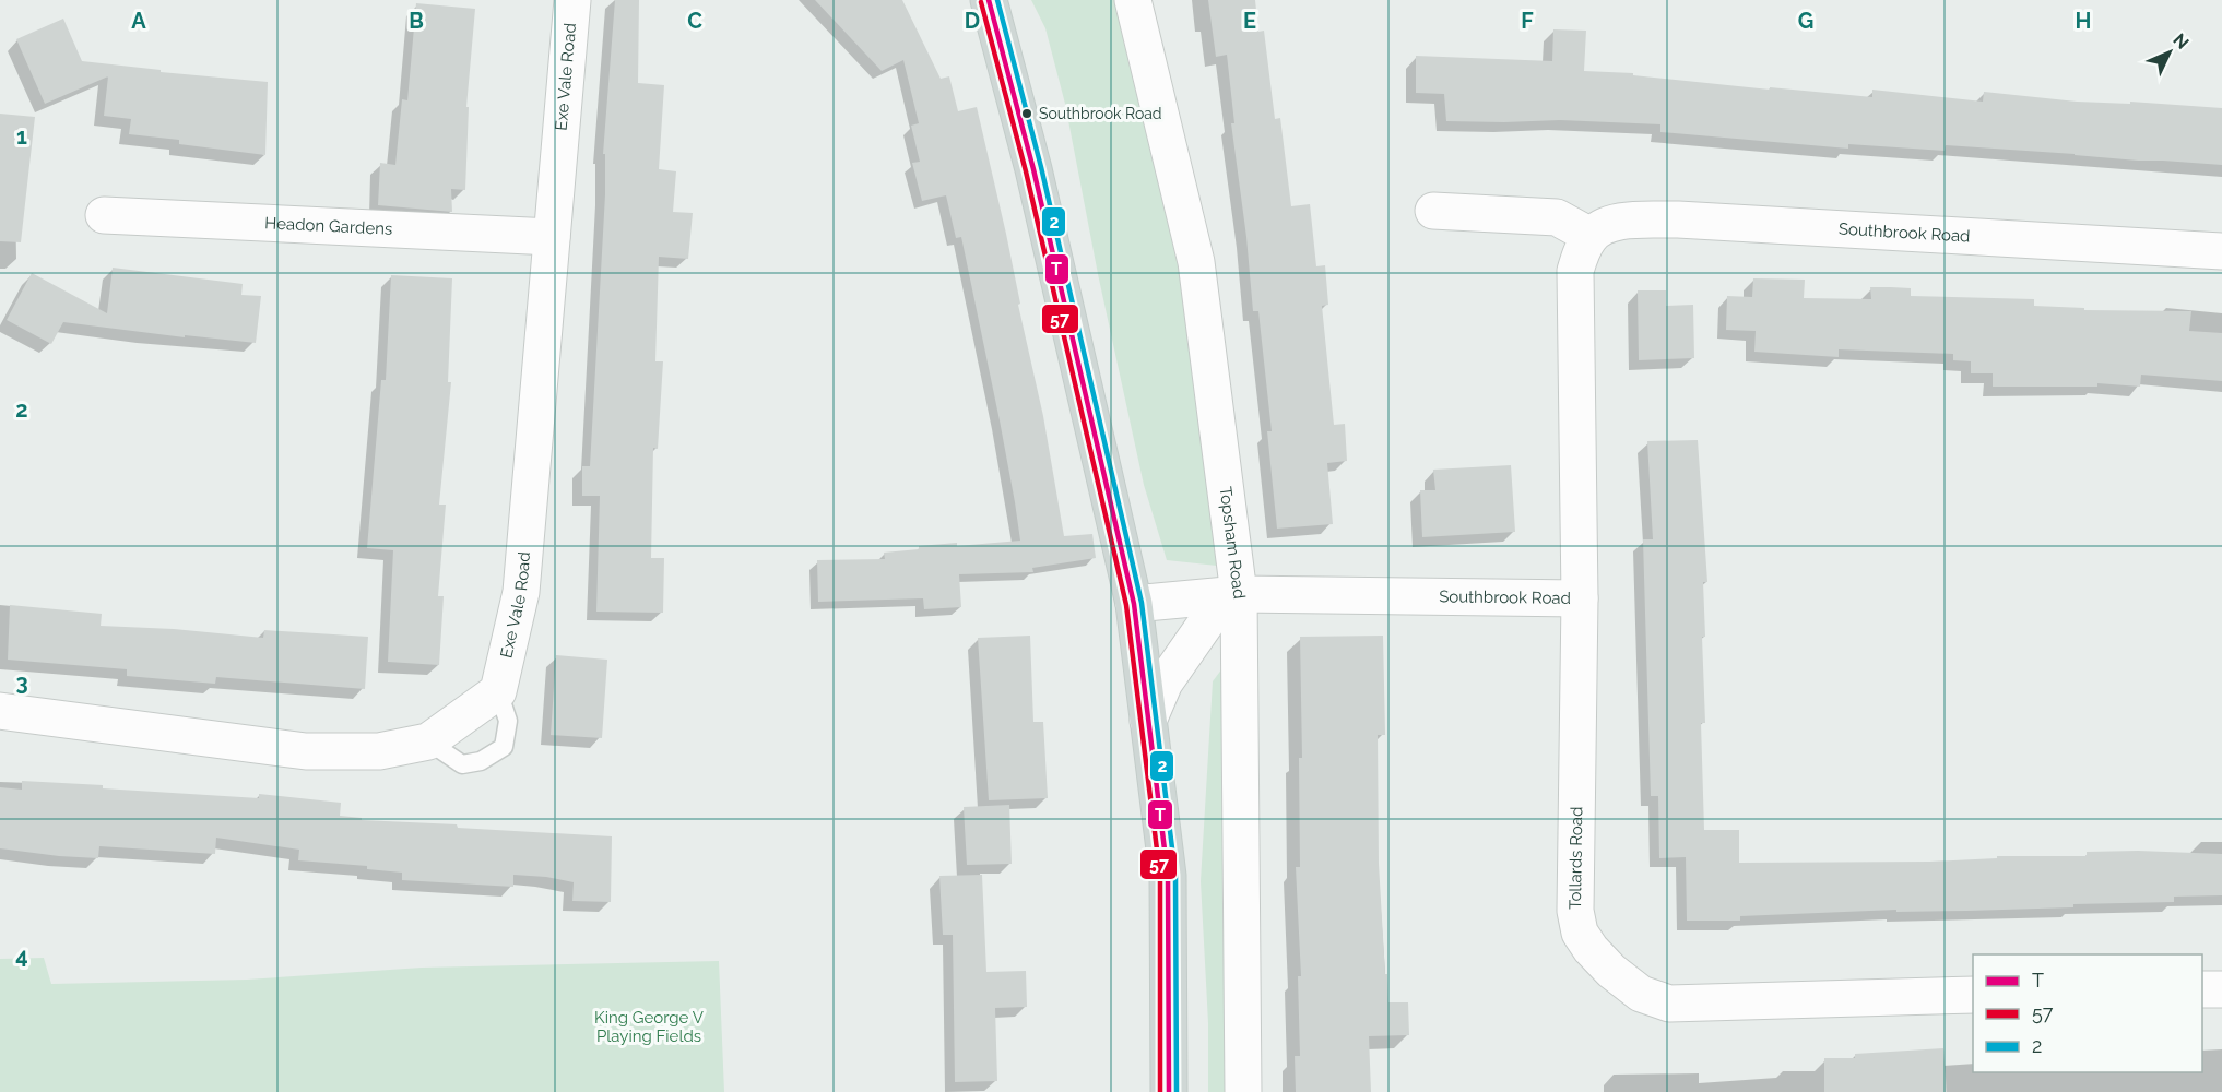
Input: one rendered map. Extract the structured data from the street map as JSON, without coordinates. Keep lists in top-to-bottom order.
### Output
{
  "streets": {
    "street": [
      "Exe Vale Road",
      "Headon Gardens",
      "Southbrook Road",
      "Topsham Road",
      "Tollards Road"
    ]
  },
  "crossings": [
    ["Exe Vale Road", "Headon Gardens"],
    ["Southbrook Road", "Topsham Road"],
    ["Southbrook Road", "Tollards Road"]
  ],
  "parks": ["King George V Playing Fields"],
  "places": ["Southbrook Road"],
  "lines": ["transit line T", "transit line 2", "transit line 57"],
  "legend": ["T", "57", "2"],
  "north": "top right",
  "grid": {
    "columns": [
      "A",
      "B",
      "C",
      "D",
      "E",
      "F",
      "G",
      "H"
    ],
    "rows": [
      "1",
      "2",
      "3",
      "4"
    ]
  }
}
